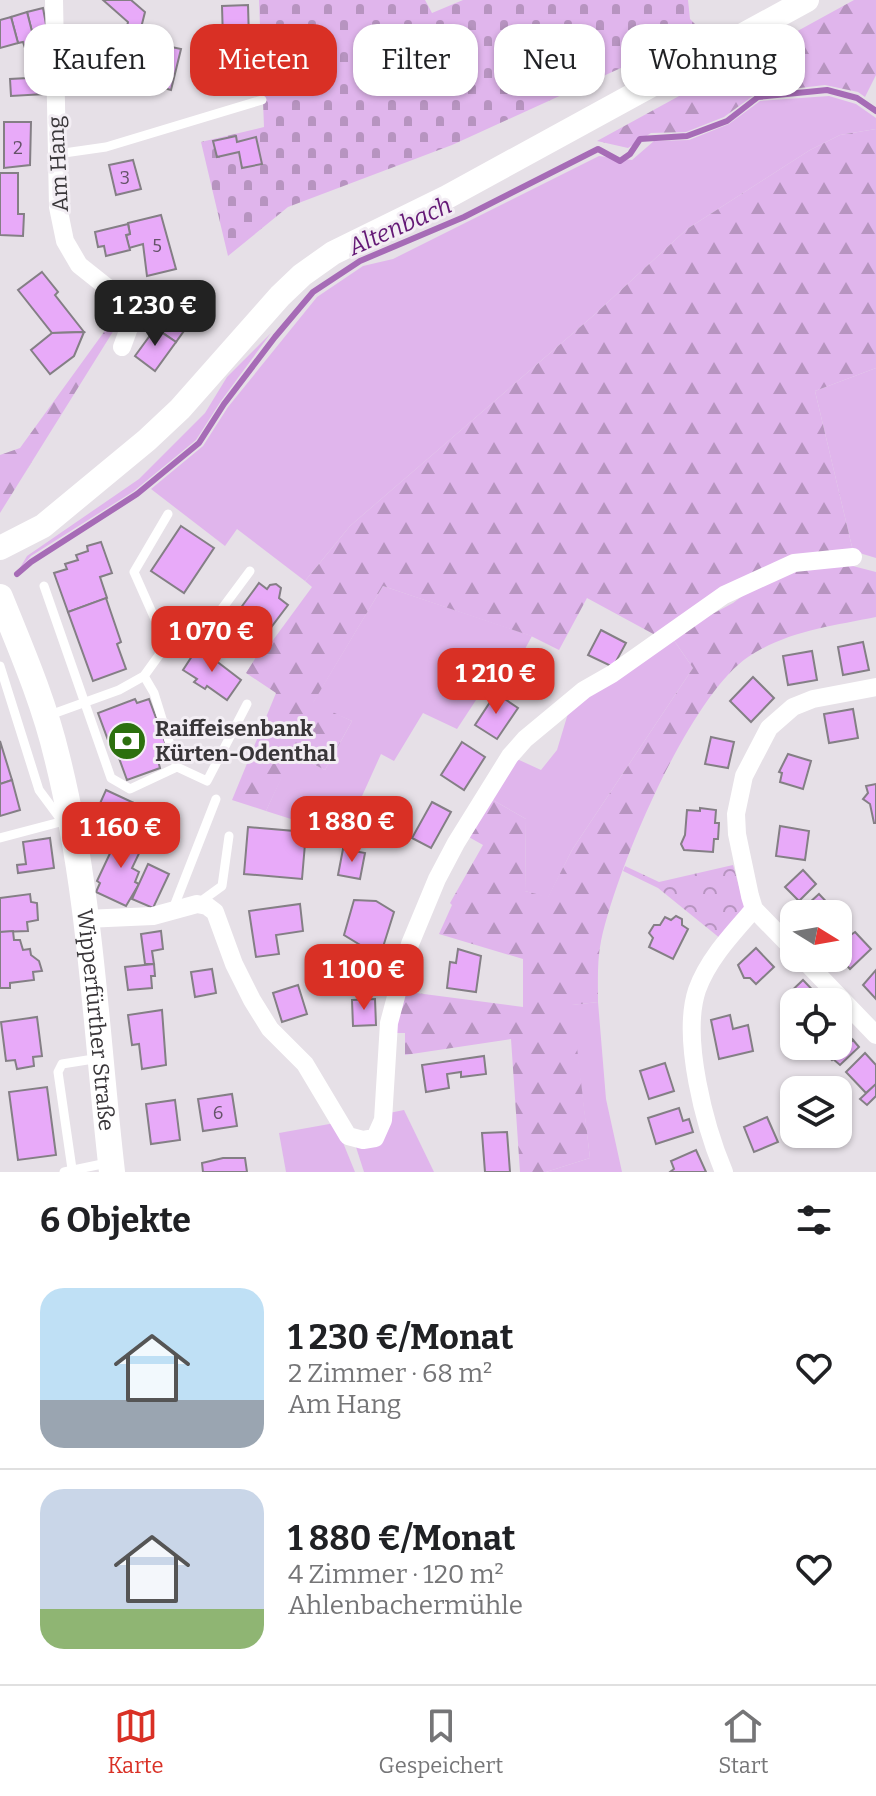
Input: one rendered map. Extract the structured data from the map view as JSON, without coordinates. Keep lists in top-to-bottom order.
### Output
{
  "streets": {
    "main road": ["Wipperfürther Straße"],
    "street": ["Am Hang"]
  },
  "water": ["Altenbach"],
  "places": {
    "bank": ["Raiffeisenbank Kürten-Odenthal"]
  },
  "house_numbers": [
    "2",
    "3",
    "5",
    "6"
  ],
  "north": "right",
  "page": {
    "chip": [
      "Kaufen",
      "Mieten",
      "Filter",
      "Neu",
      "Wohnung"
    ],
    "price": [
      "1 230 €",
      "1 070 €",
      "1 210 €",
      "1 880 €",
      "1 160 €",
      "1 100 €"
    ],
    "heading": "6 Objekte",
    "list": [
      {
        "name": "1 230 €/Monat",
        "note": "2 Zimmer · 68 m² · Am Hang"
      },
      {
        "name": "1 880 €/Monat",
        "note": "4 Zimmer · 120 m² · Ahlenbachermühle"
      }
    ],
    "tabs": ["Karte", "Gespeichert", "Start"]
  }
}
